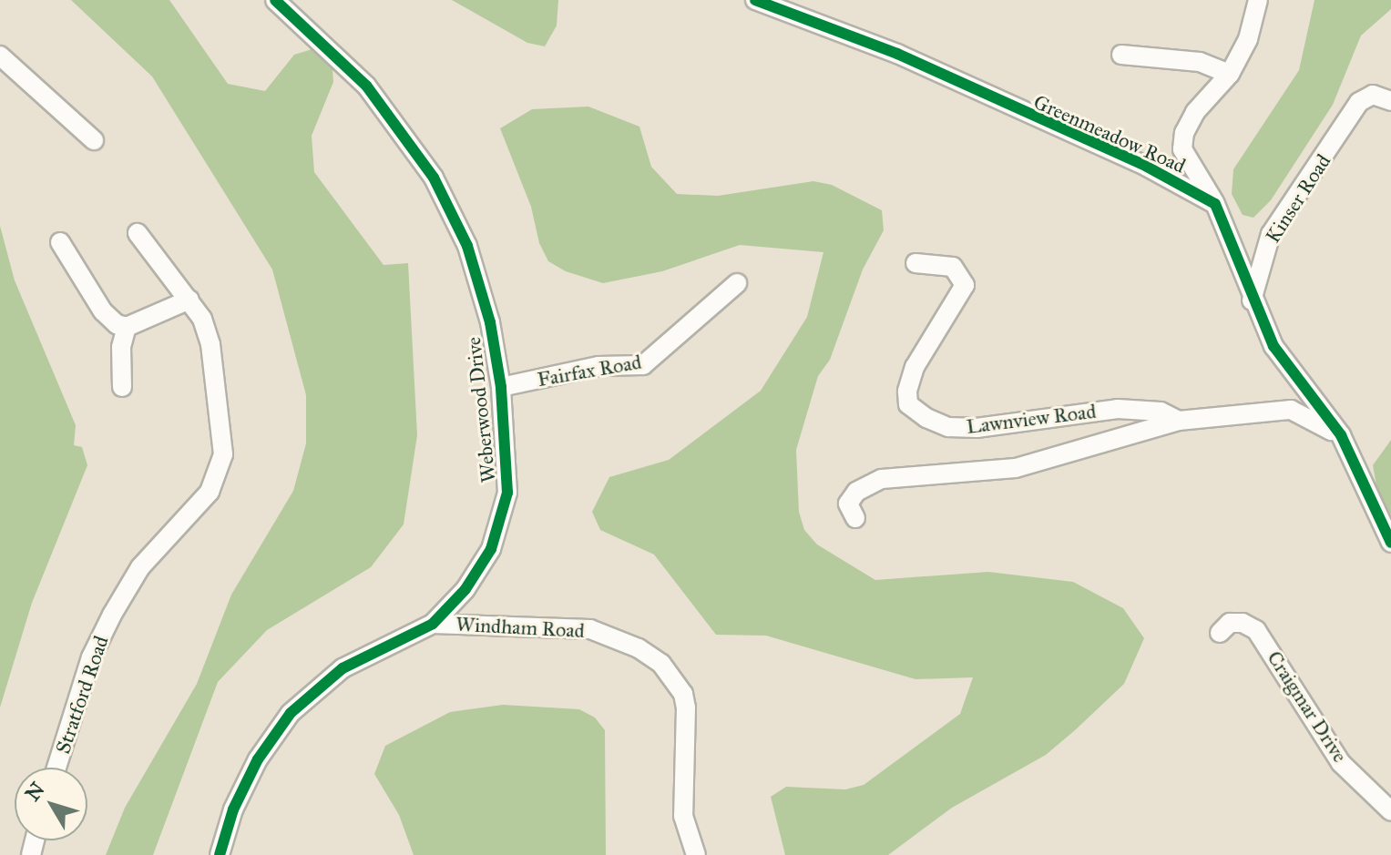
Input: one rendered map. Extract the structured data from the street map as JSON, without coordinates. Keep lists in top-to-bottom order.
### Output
{
  "streets": {
    "street": [
      "Greenmeadow Road",
      "Kinser Road",
      "Fairfax Road",
      "Weberwood Drive",
      "Lawnview Road",
      "Windham Road",
      "Stratford Road",
      "Craigmar Drive"
    ]
  },
  "crossings": [
    ["Fairfax Road", "Weberwood Drive"],
    ["Weberwood Drive", "Windham Road"]
  ],
  "north": "top left"
}
